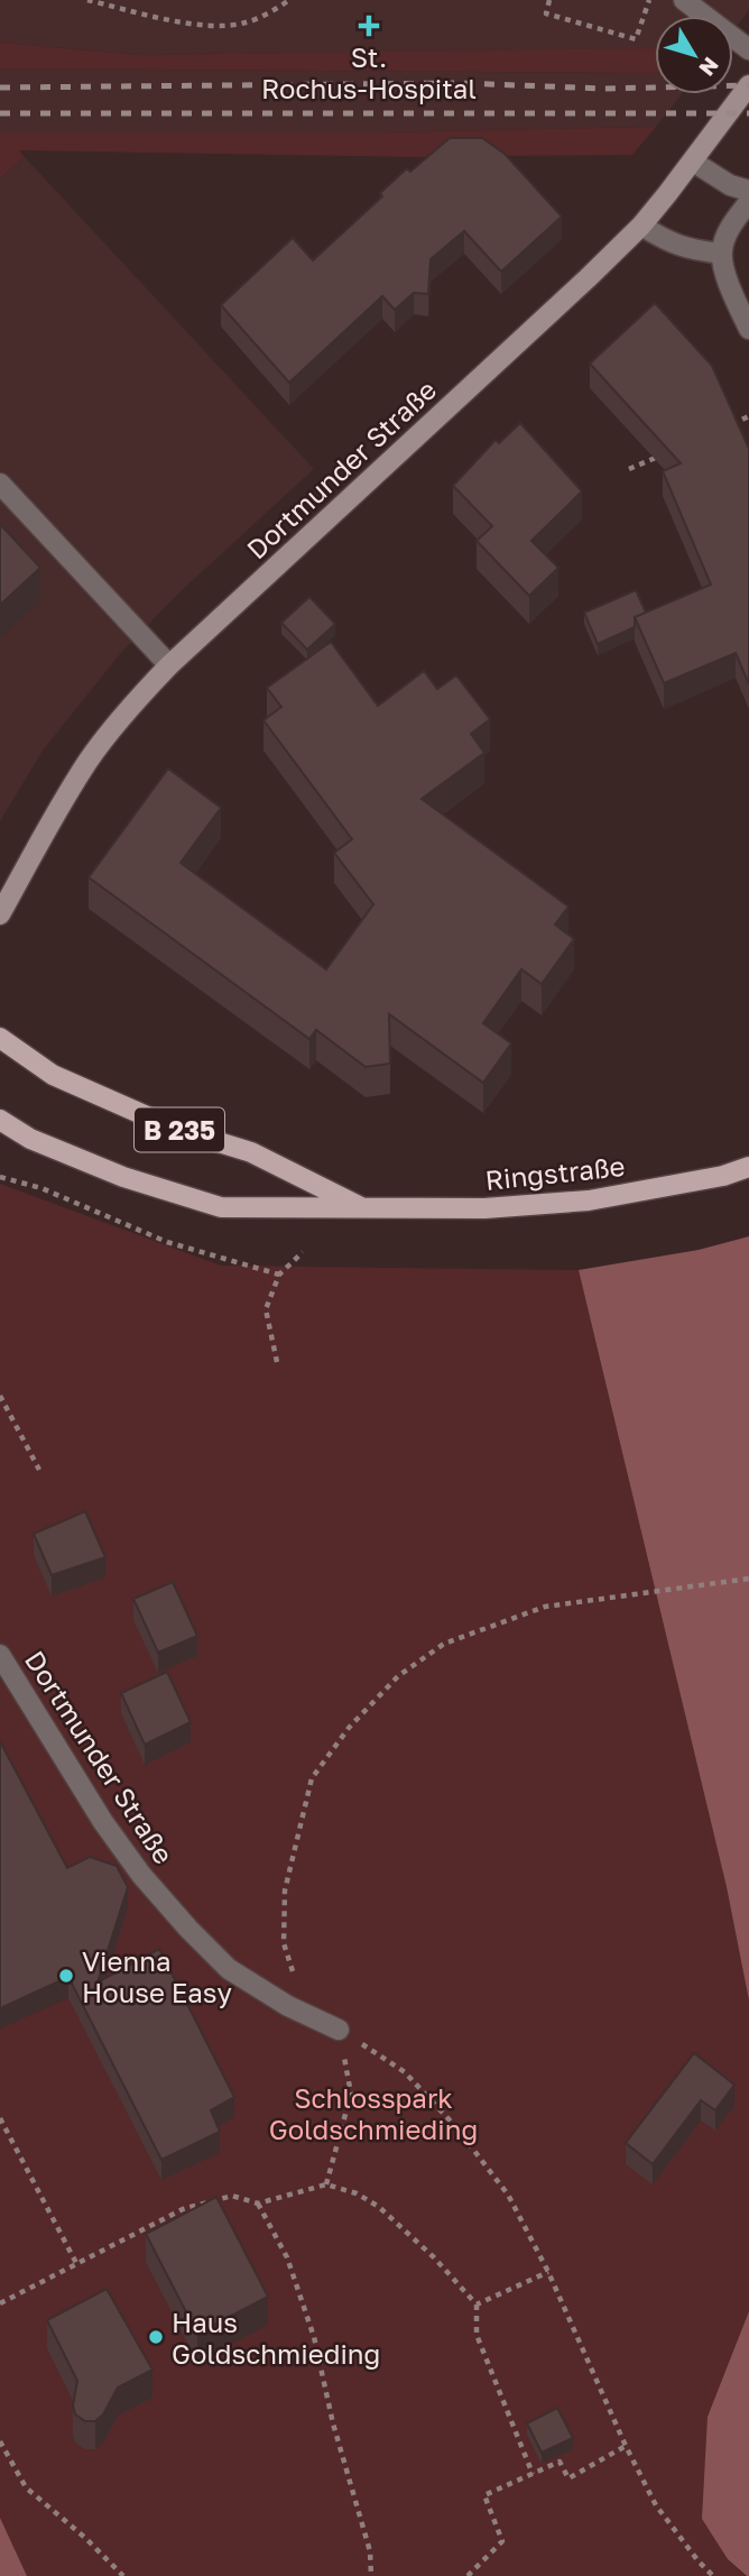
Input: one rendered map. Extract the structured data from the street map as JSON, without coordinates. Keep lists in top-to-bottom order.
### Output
{
  "streets": {
    "main road": ["B 235", "Ringstraße"],
    "street": ["Dortmunder Straße"]
  },
  "parks": ["Schlosspark Goldschmieding"],
  "places": {
    "health": ["St. Rochus-Hospital"],
    "other": ["Vienna House Easy", "Haus Goldschmieding"]
  },
  "north": "bottom right"
}
